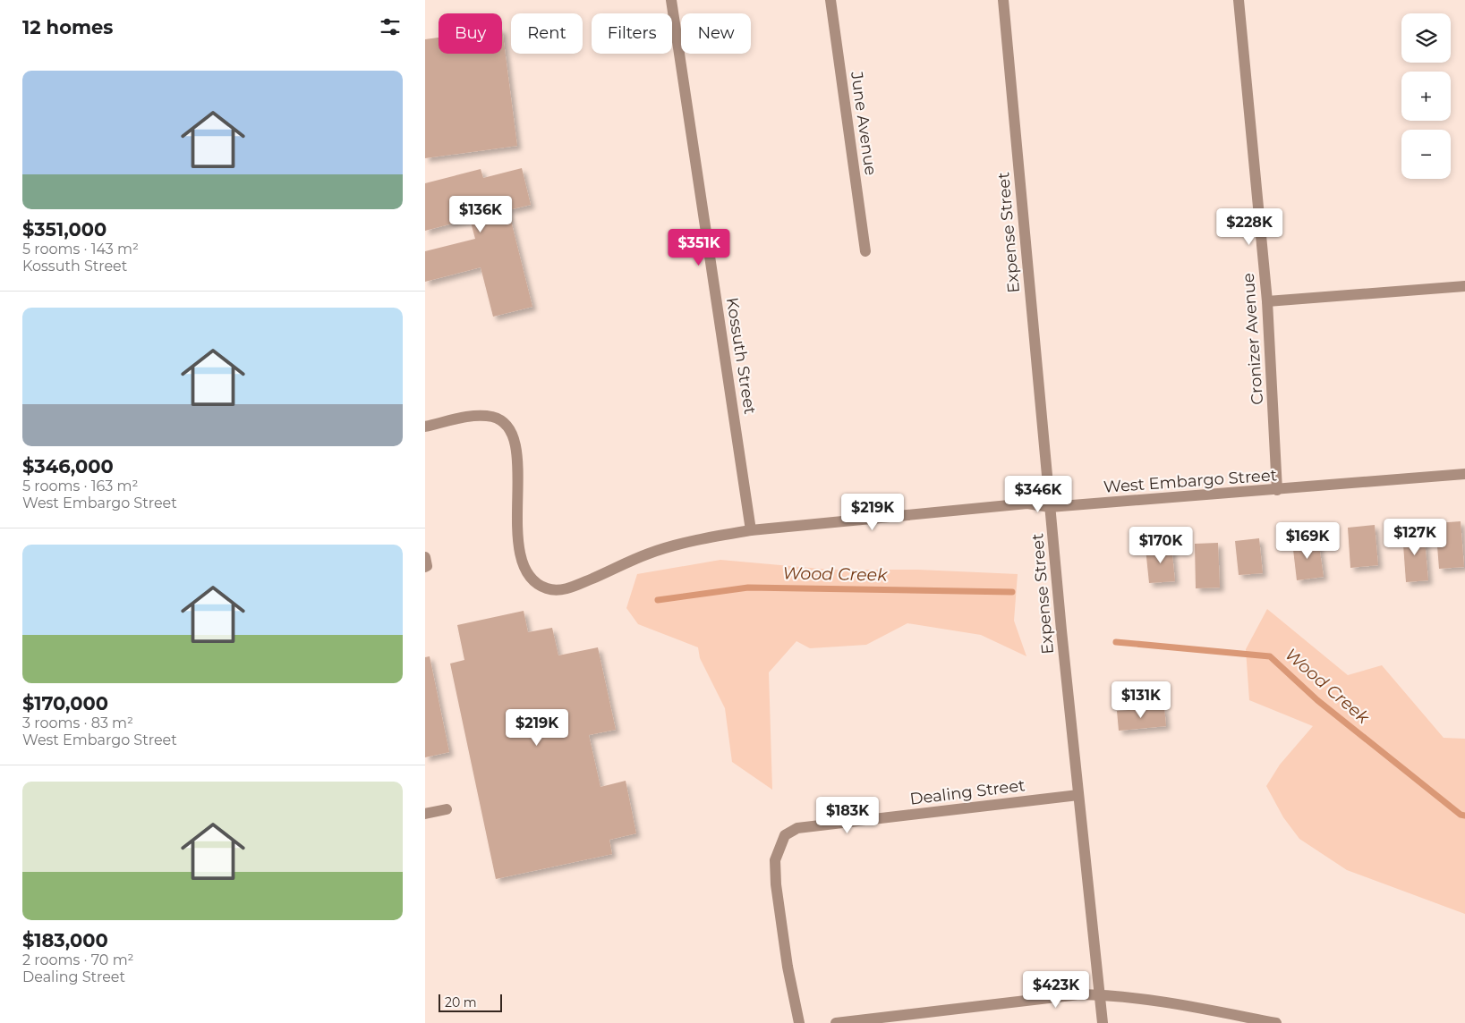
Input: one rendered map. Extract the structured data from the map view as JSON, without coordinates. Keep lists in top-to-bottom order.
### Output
{
  "streets": {
    "street": [
      "June Avenue",
      "Expense Street",
      "Cronizer Avenue",
      "Kossuth Street",
      "West Embargo Street",
      "Dealing Street"
    ]
  },
  "crossings": [
    ["Expense Street", "West Embargo Street"],
    ["Expense Street", "Dealing Street"],
    ["Cronizer Avenue", "West Embargo Street"],
    ["Kossuth Street", "West Embargo Street"]
  ],
  "water": ["Wood Creek"],
  "scale_bar": "20 m",
  "page": {
    "heading": "12 homes",
    "map_buttons": ["+", "−"],
    "chip": [
      "Buy",
      "Rent",
      "Filters",
      "New"
    ],
    "list": [
      {
        "name": "$351,000",
        "note": "5 rooms · 143 m² · Kossuth Street"
      },
      {
        "name": "$346,000",
        "note": "5 rooms · 163 m² · West Embargo Street"
      },
      {
        "name": "$170,000",
        "note": "3 rooms · 83 m² · West Embargo Street"
      },
      {
        "name": "$183,000",
        "note": "2 rooms · 70 m² · Dealing Street"
      }
    ],
    "price": [
      "$136K",
      "$228K",
      "$351K",
      "$346K",
      "$219K",
      "$127K",
      "$169K",
      "$170K",
      "$131K",
      "$219K",
      "$183K",
      "$423K"
    ],
    "scale": "20 m"
  }
}
